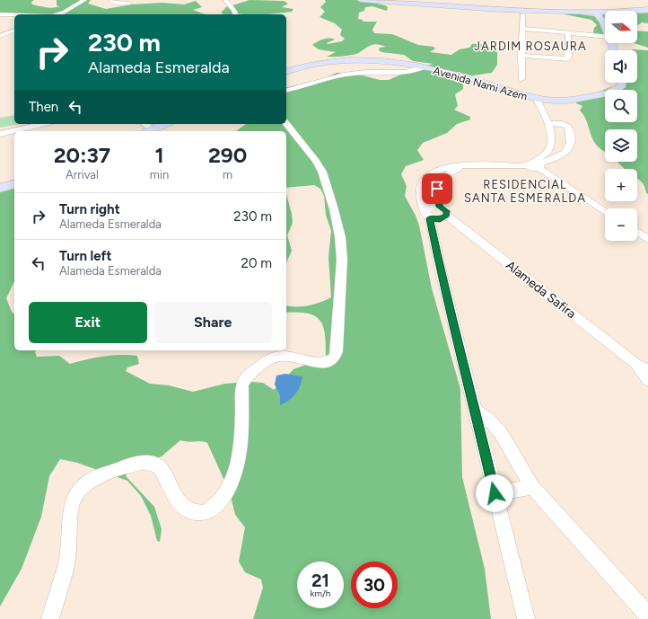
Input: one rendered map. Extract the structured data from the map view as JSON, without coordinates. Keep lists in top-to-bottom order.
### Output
{
  "streets": {
    "street": ["Avenida Nami Azem", "Alameda Safira"]
  },
  "districts": ["JARDIM ROSAURA", "RESIDENCIAL SANTA ESMERALDA"],
  "north": "right",
  "page": {
    "map_buttons": ["+", "−"],
    "turn": ["230 m", "Alameda Esmeralda"],
    "then": "Then",
    "eta": [
      "20:37",
      "Arrival",
      "1",
      "min",
      "290",
      "m"
    ],
    "list": [
      {
        "name": "Turn right",
        "note": "Alameda Esmeralda",
        "value": "230 m"
      },
      {
        "name": "Turn left",
        "note": "Alameda Esmeralda",
        "value": "20 m"
      }
    ],
    "buttons": ["Exit", "Share"],
    "speed": "21 km/h",
    "limit": "30"
  }
}
